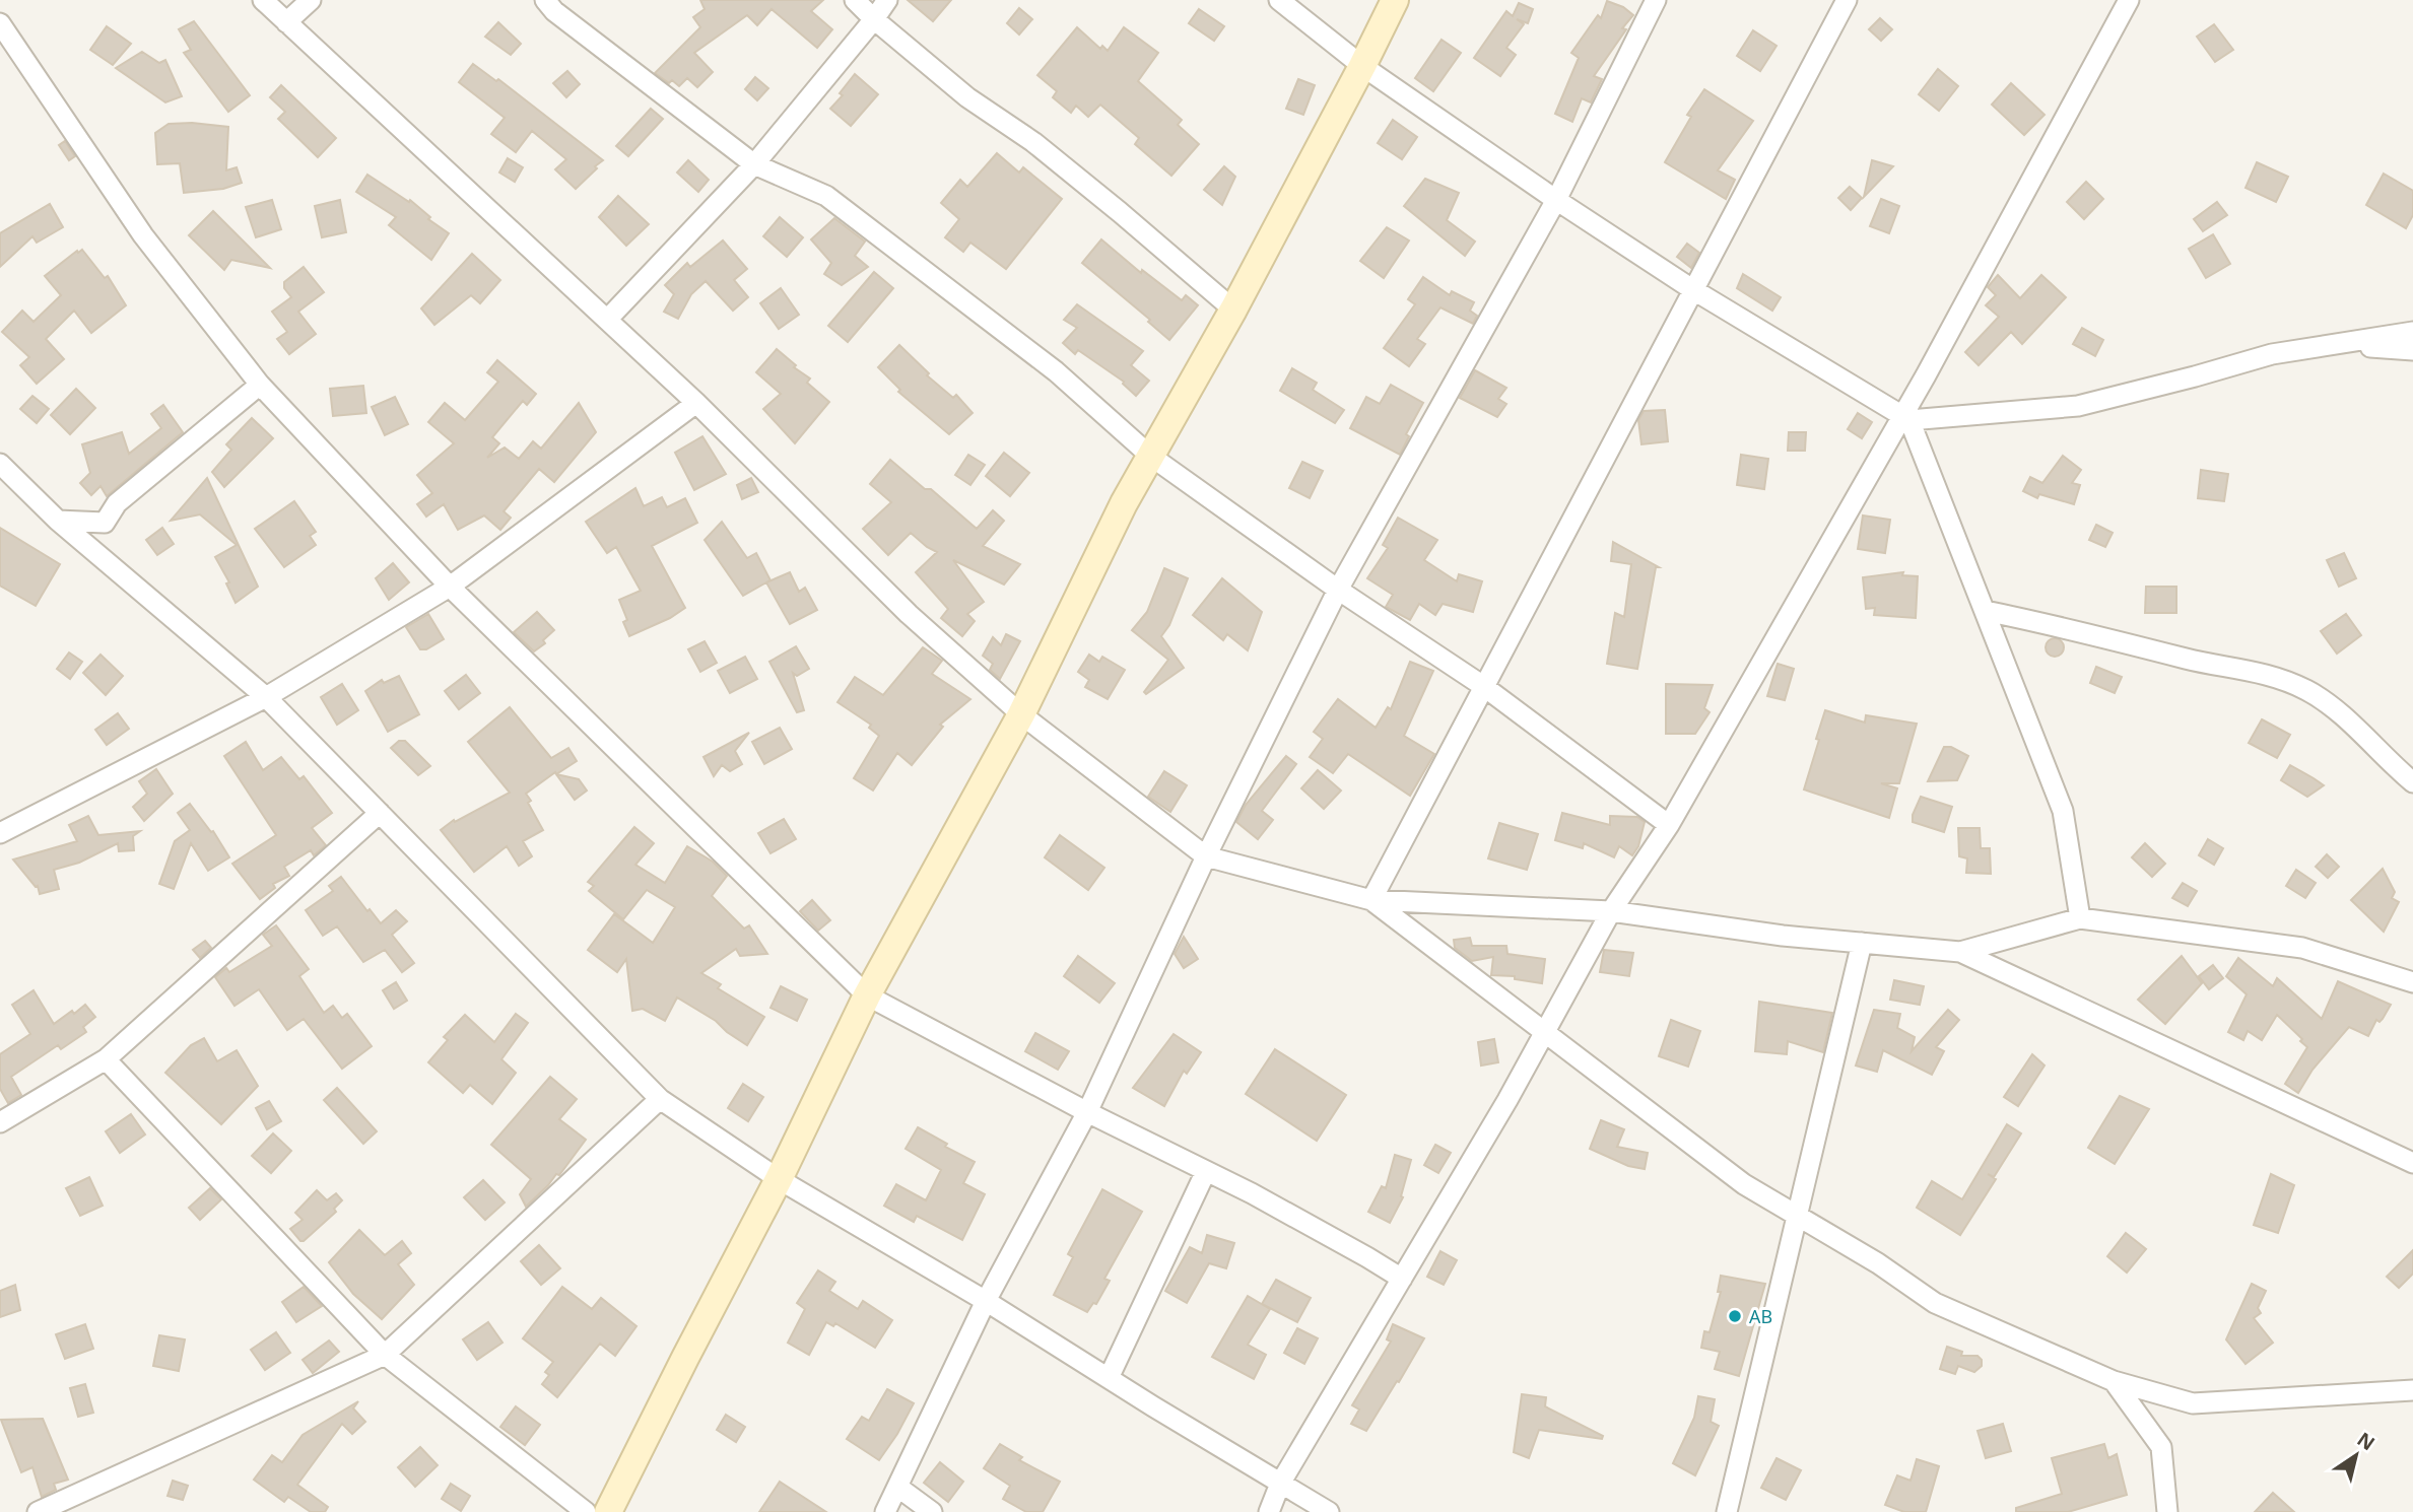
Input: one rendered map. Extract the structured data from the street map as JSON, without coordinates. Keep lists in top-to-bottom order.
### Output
{
  "places": ["AB"],
  "north": "top right"
}
